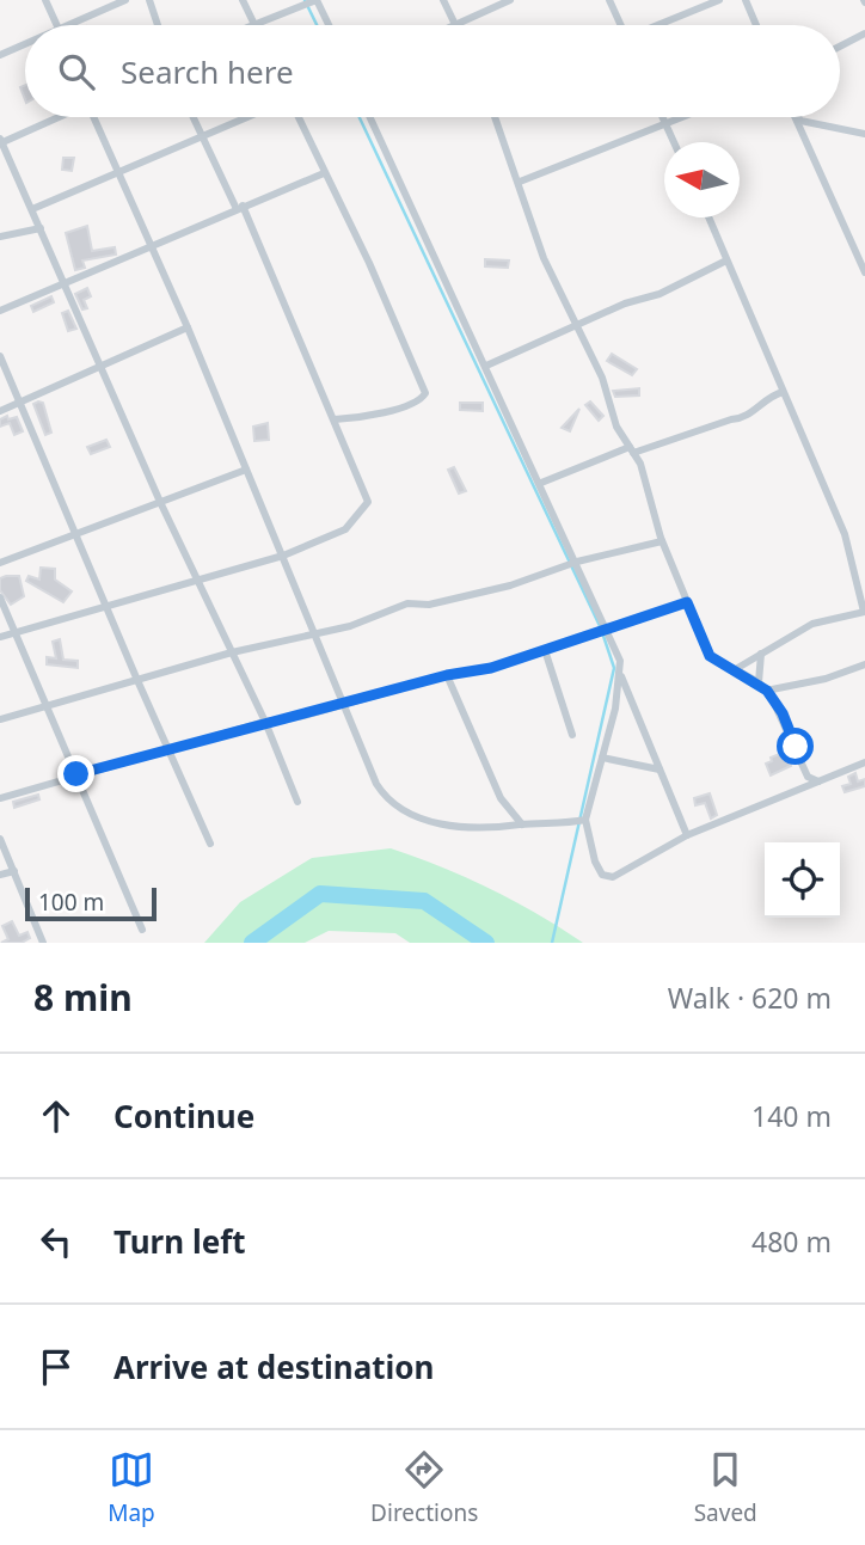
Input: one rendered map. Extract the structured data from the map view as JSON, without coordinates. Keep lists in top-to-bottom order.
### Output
{
  "scale_bar": "100 m",
  "north": "left",
  "page": {
    "search": "Search here",
    "scale": "100 m",
    "heading": ["8 min", "Walk · 620 m"],
    "list": [
      ["Continue", "140 m"],
      ["Turn left", "480 m"],
      "Arrive at destination"
    ],
    "nav": ["Map", "Directions", "Saved"]
  }
}
